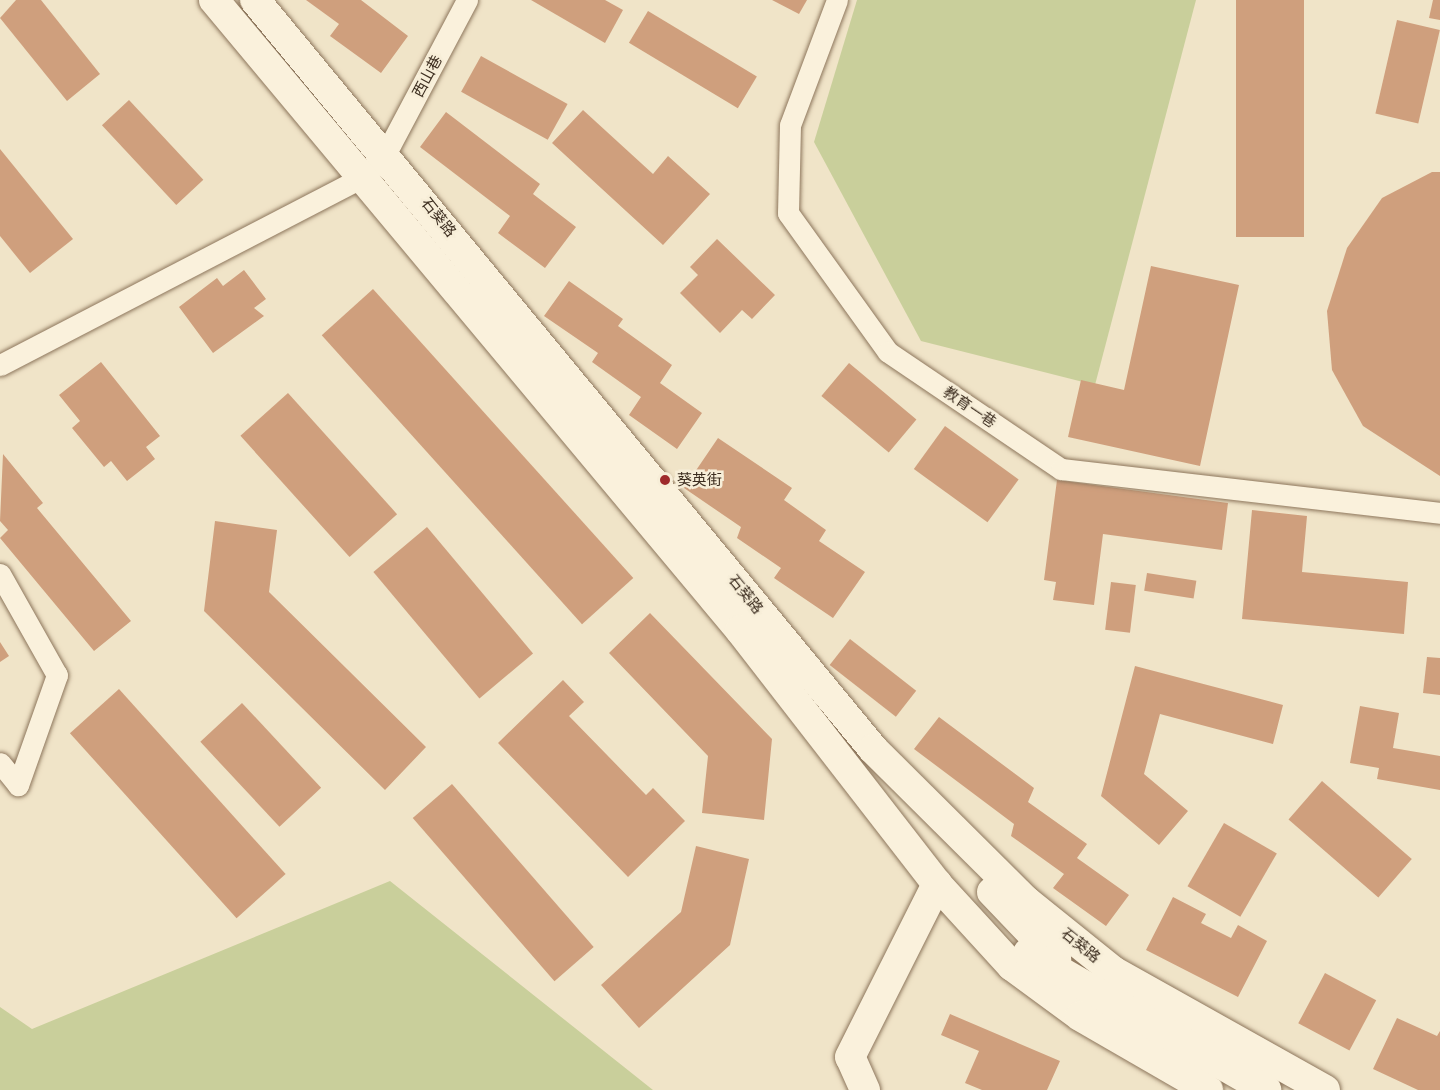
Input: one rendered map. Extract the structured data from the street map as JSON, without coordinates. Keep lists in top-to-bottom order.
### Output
{
  "streets": {
    "main road": ["石葵路"],
    "street": ["西山巷", "教育一巷"]
  },
  "crossings": [
    ["西山巷", "石葵路"]
  ],
  "places": ["葵英街"]
}
